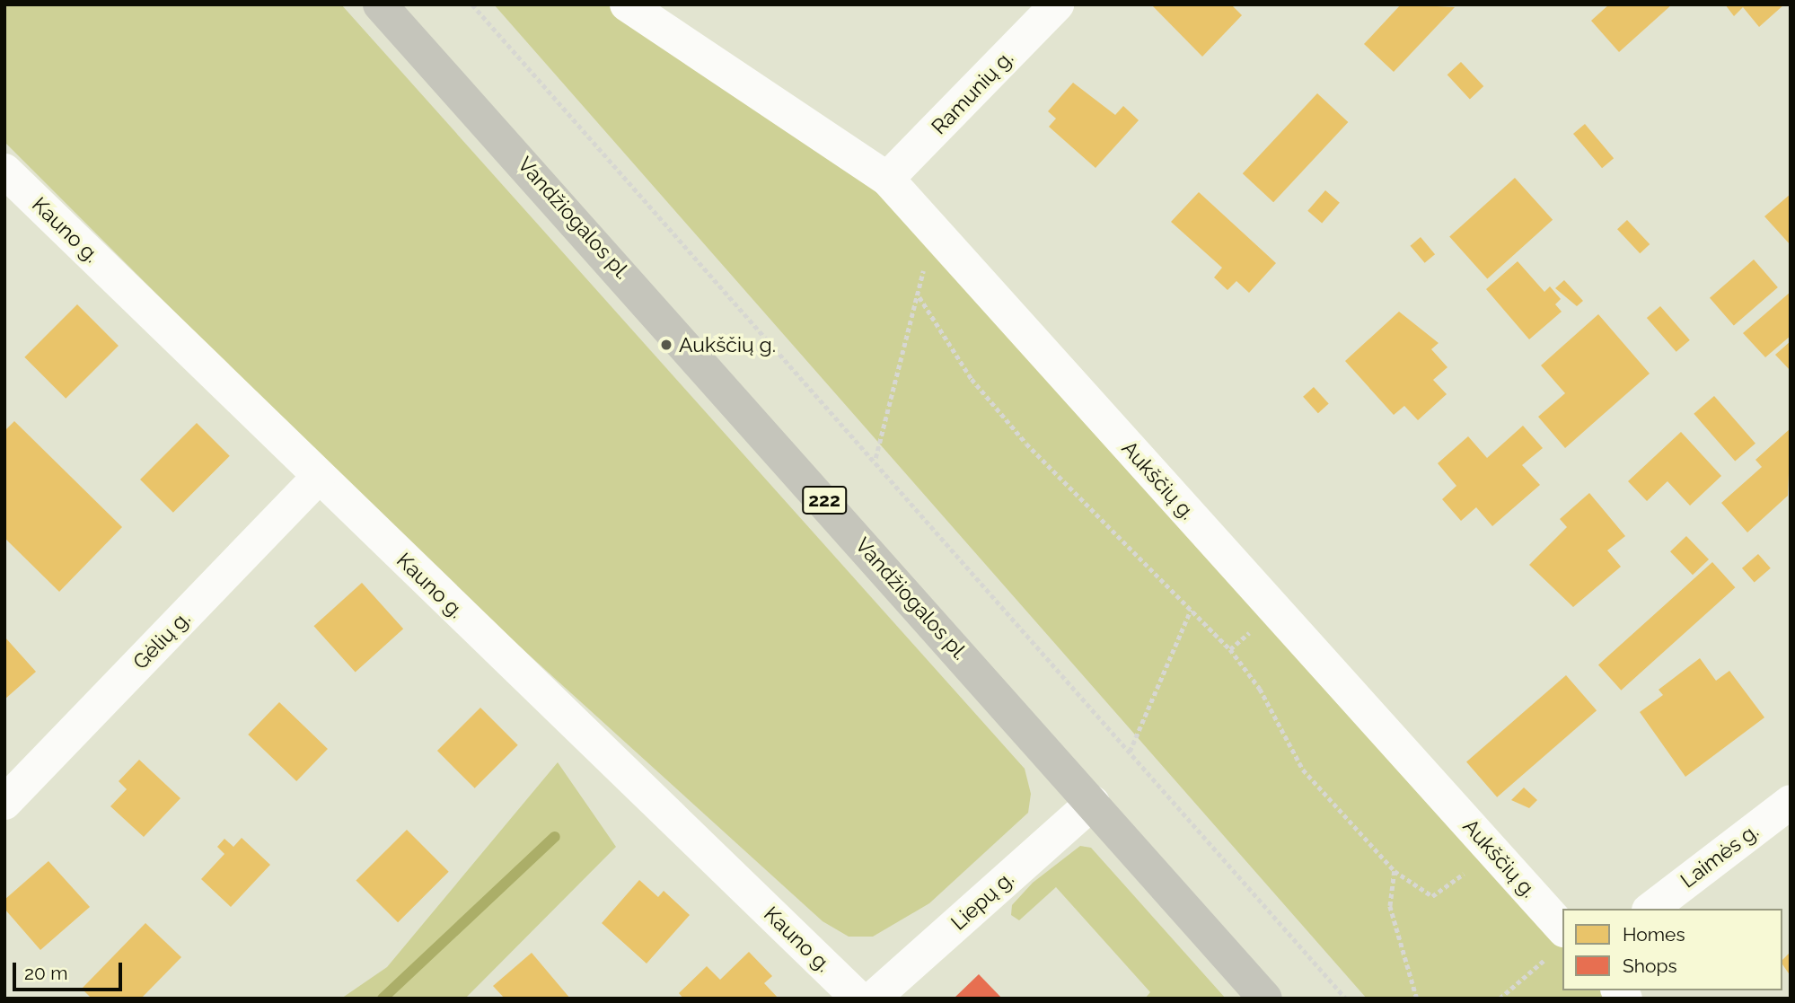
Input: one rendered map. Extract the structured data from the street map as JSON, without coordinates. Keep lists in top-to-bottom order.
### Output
{
  "streets": {
    "main road": ["Vandžiogalos pl.", "222"],
    "street": [
      "Ramunių g.",
      "Kauno g.",
      "Aukščių g.",
      "Gėlių g.",
      "Laimės g.",
      "Liepų g."
    ]
  },
  "crossings": [
    ["Ramunių g.", "Aukščių g."],
    ["Vandžiogalos pl.", "Liepų g."],
    ["Kauno g.", "Gėlių g."]
  ],
  "places": ["Aukščių g."],
  "legend": ["Homes", "Shops"],
  "scale_bar": "20 m"
}
